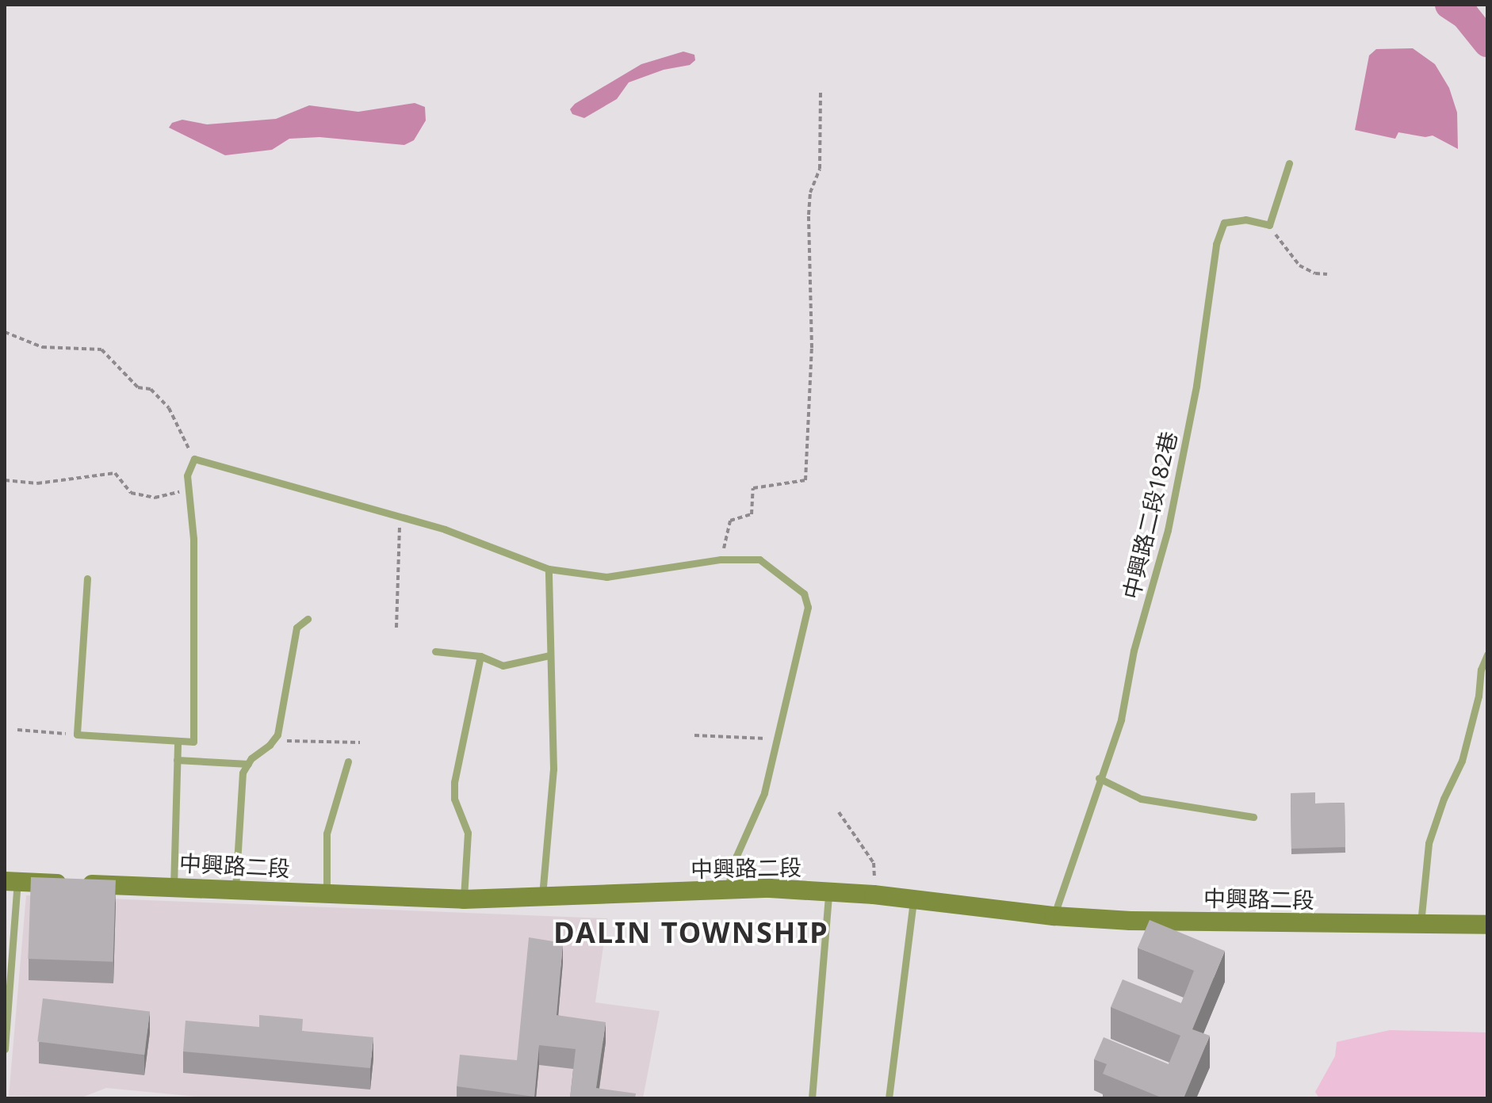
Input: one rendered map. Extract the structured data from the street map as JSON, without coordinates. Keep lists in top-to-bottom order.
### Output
{
  "streets": {
    "main road": ["中興路二段"],
    "lane": ["中興路二段182巷"]
  },
  "crossings": [
    ["中興路二段182巷", "中興路二段"]
  ],
  "districts": ["DALIN TOWNSHIP"]
}
